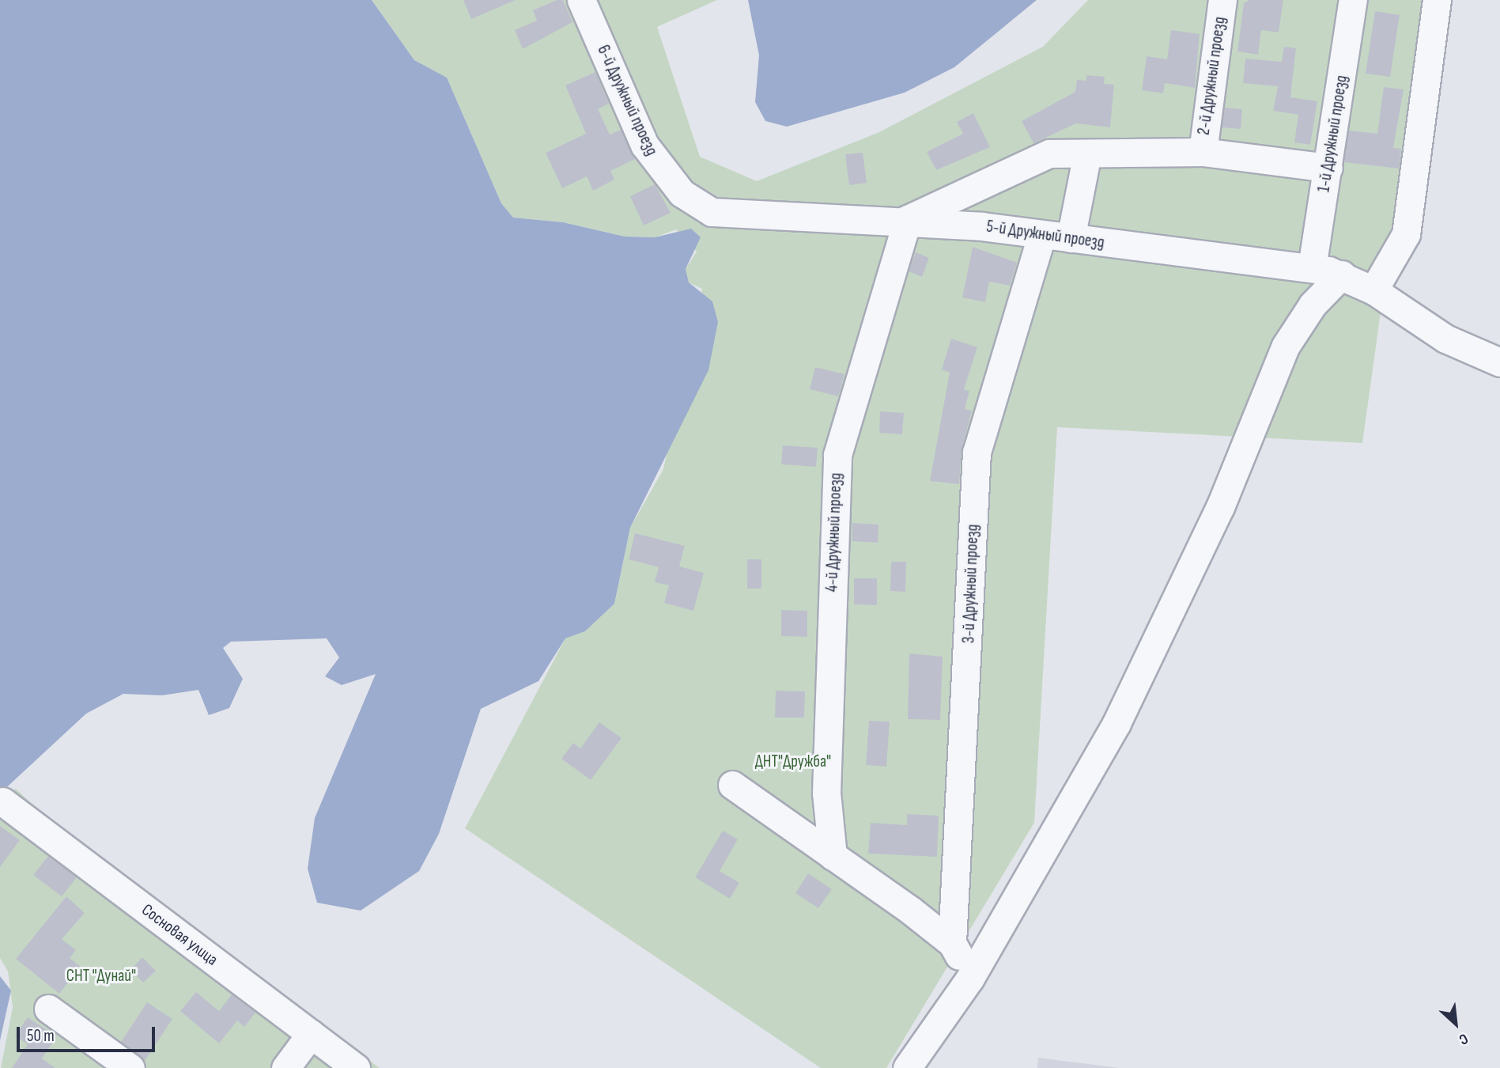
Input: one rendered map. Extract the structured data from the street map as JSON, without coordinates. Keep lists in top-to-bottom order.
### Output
{
  "streets": {
    "street": [
      "2-й Дружный проезд",
      "6-й Дружный проезд",
      "1-й Дружный проезд",
      "5-й Дружный проезд",
      "4-й Дружный проезд",
      "3-й Дружный проезд",
      "Сосновая улица"
    ]
  },
  "crossings": [
    ["6-й Дружный проезд", "5-й Дружный проезд"],
    ["1-й Дружный проезд", "5-й Дружный проезд"],
    ["5-й Дружный проезд", "4-й Дружный проезд"],
    ["5-й Дружный проезд", "3-й Дружный проезд"]
  ],
  "parks": ["ДНТ\"Дружба\"", "СНТ \"Дунай\""],
  "scale_bar": "50 m",
  "north": "bottom right"
}
